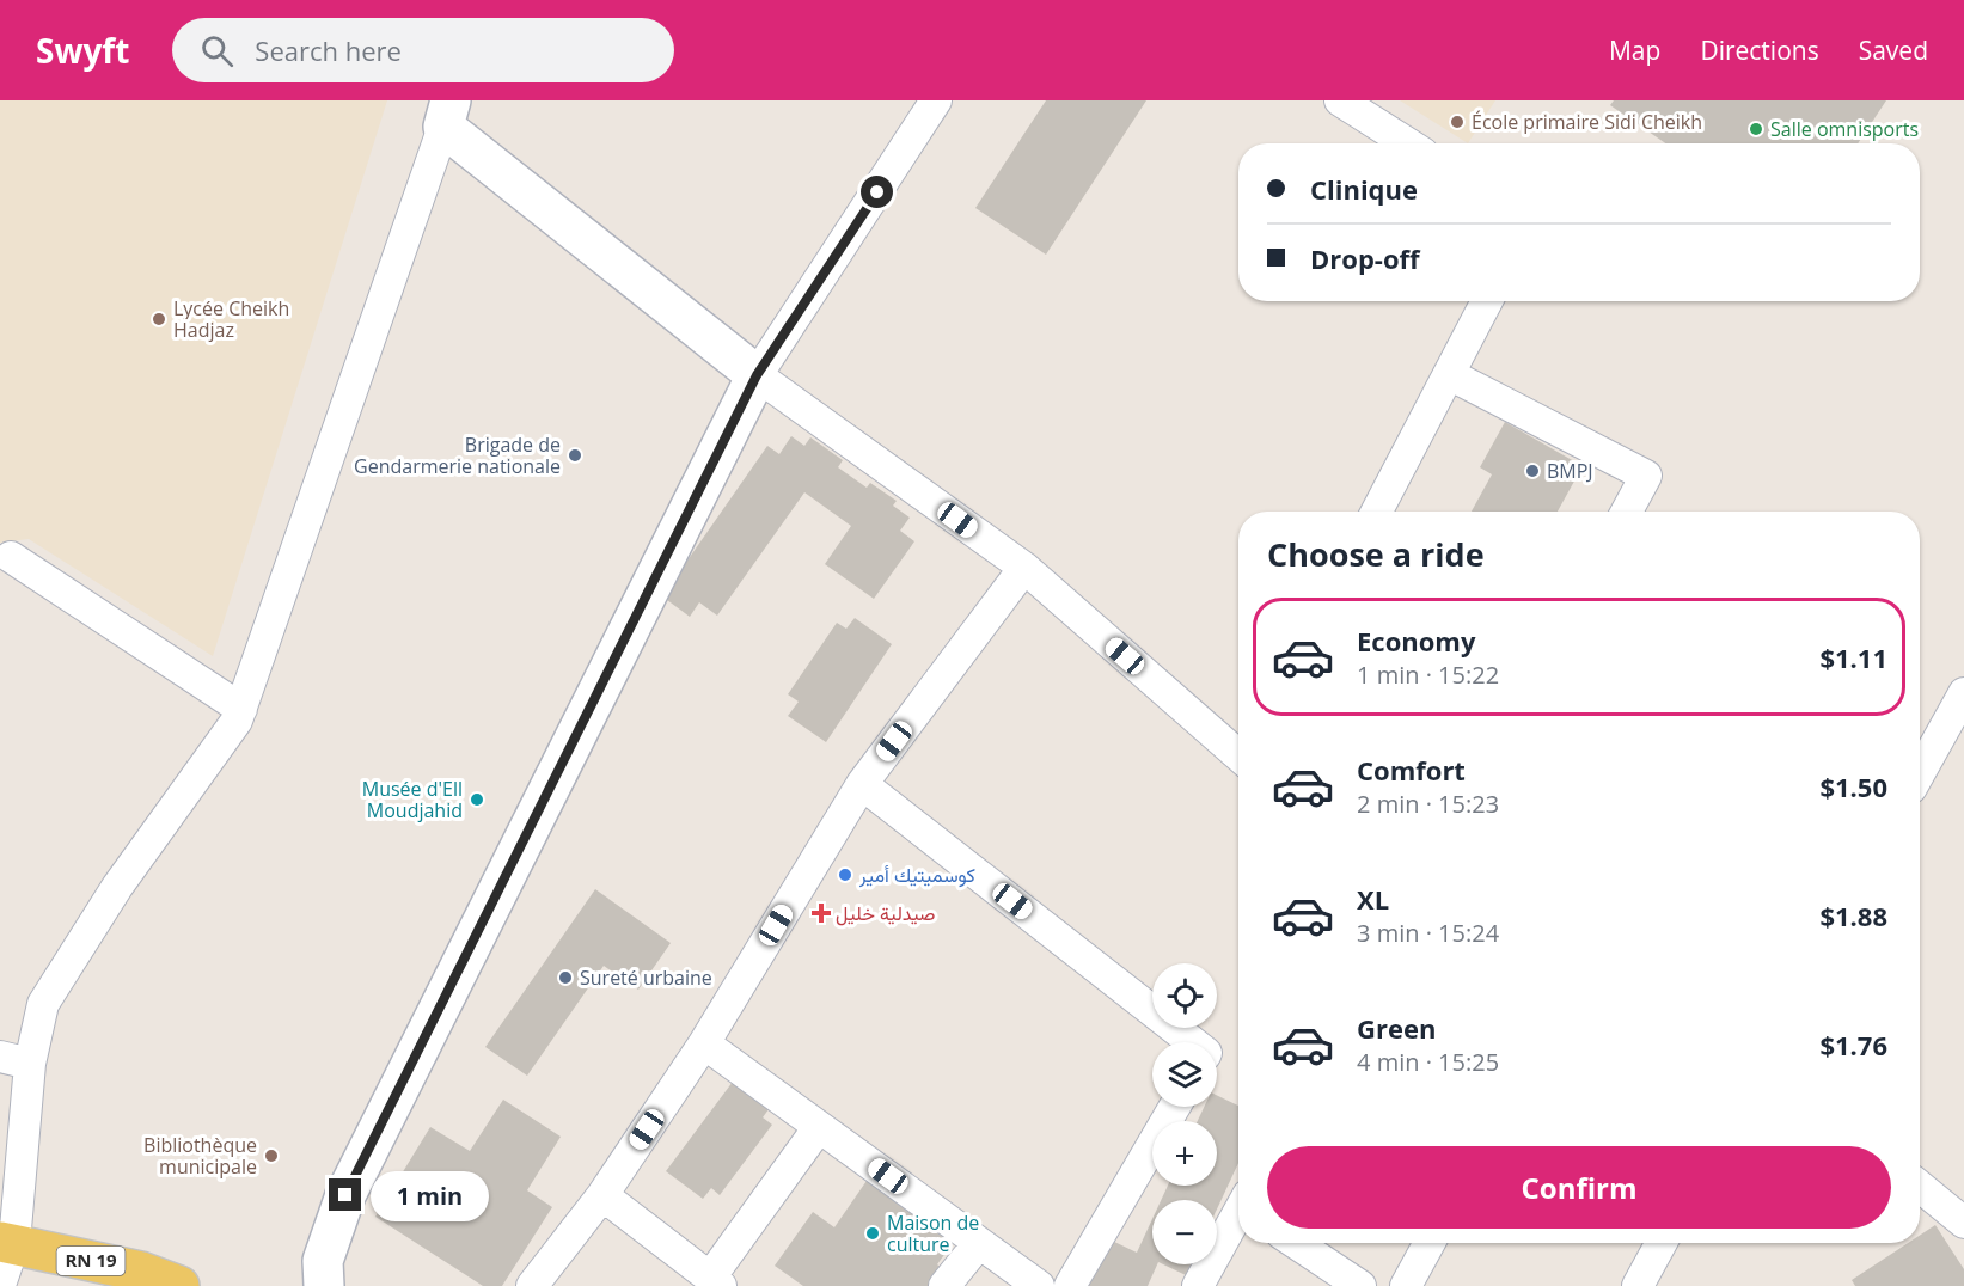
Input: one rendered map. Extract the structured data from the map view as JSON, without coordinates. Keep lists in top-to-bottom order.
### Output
{
  "streets": {
    "main road": ["RN 19"]
  },
  "places": {
    "other": [
      "École primaire Sidi Cheikh",
      "Salle omnisports",
      "Lycée Cheikh Hadjaz",
      "Brigade de Gendarmerie nationale",
      "BMPJ",
      "Musée d'Ell Moudjahid",
      "كوسميتيك أمير",
      "Sureté urbaine",
      "Bibliothèque municipale",
      "Maison de culture"
    ],
    "health": ["صيدلية خليل"]
  },
  "page": {
    "header": "Swyft",
    "search": "Search here",
    "nav": ["Map", "Directions", "Saved"],
    "banner": ["Clinique", "Drop-off"],
    "heading": "Choose a ride",
    "list": [
      {
        "name": "Economy",
        "note": "1 min · 15:22",
        "value": "$1.11"
      },
      {
        "name": "Comfort",
        "note": "2 min · 15:23",
        "value": "$1.50"
      },
      {
        "name": "XL",
        "note": "3 min · 15:24",
        "value": "$1.88"
      },
      {
        "name": "Green",
        "note": "4 min · 15:25",
        "value": "$1.76"
      }
    ],
    "map_buttons": ["+", "−"],
    "buttons": "Confirm",
    "bubble": "1 min"
  }
}
